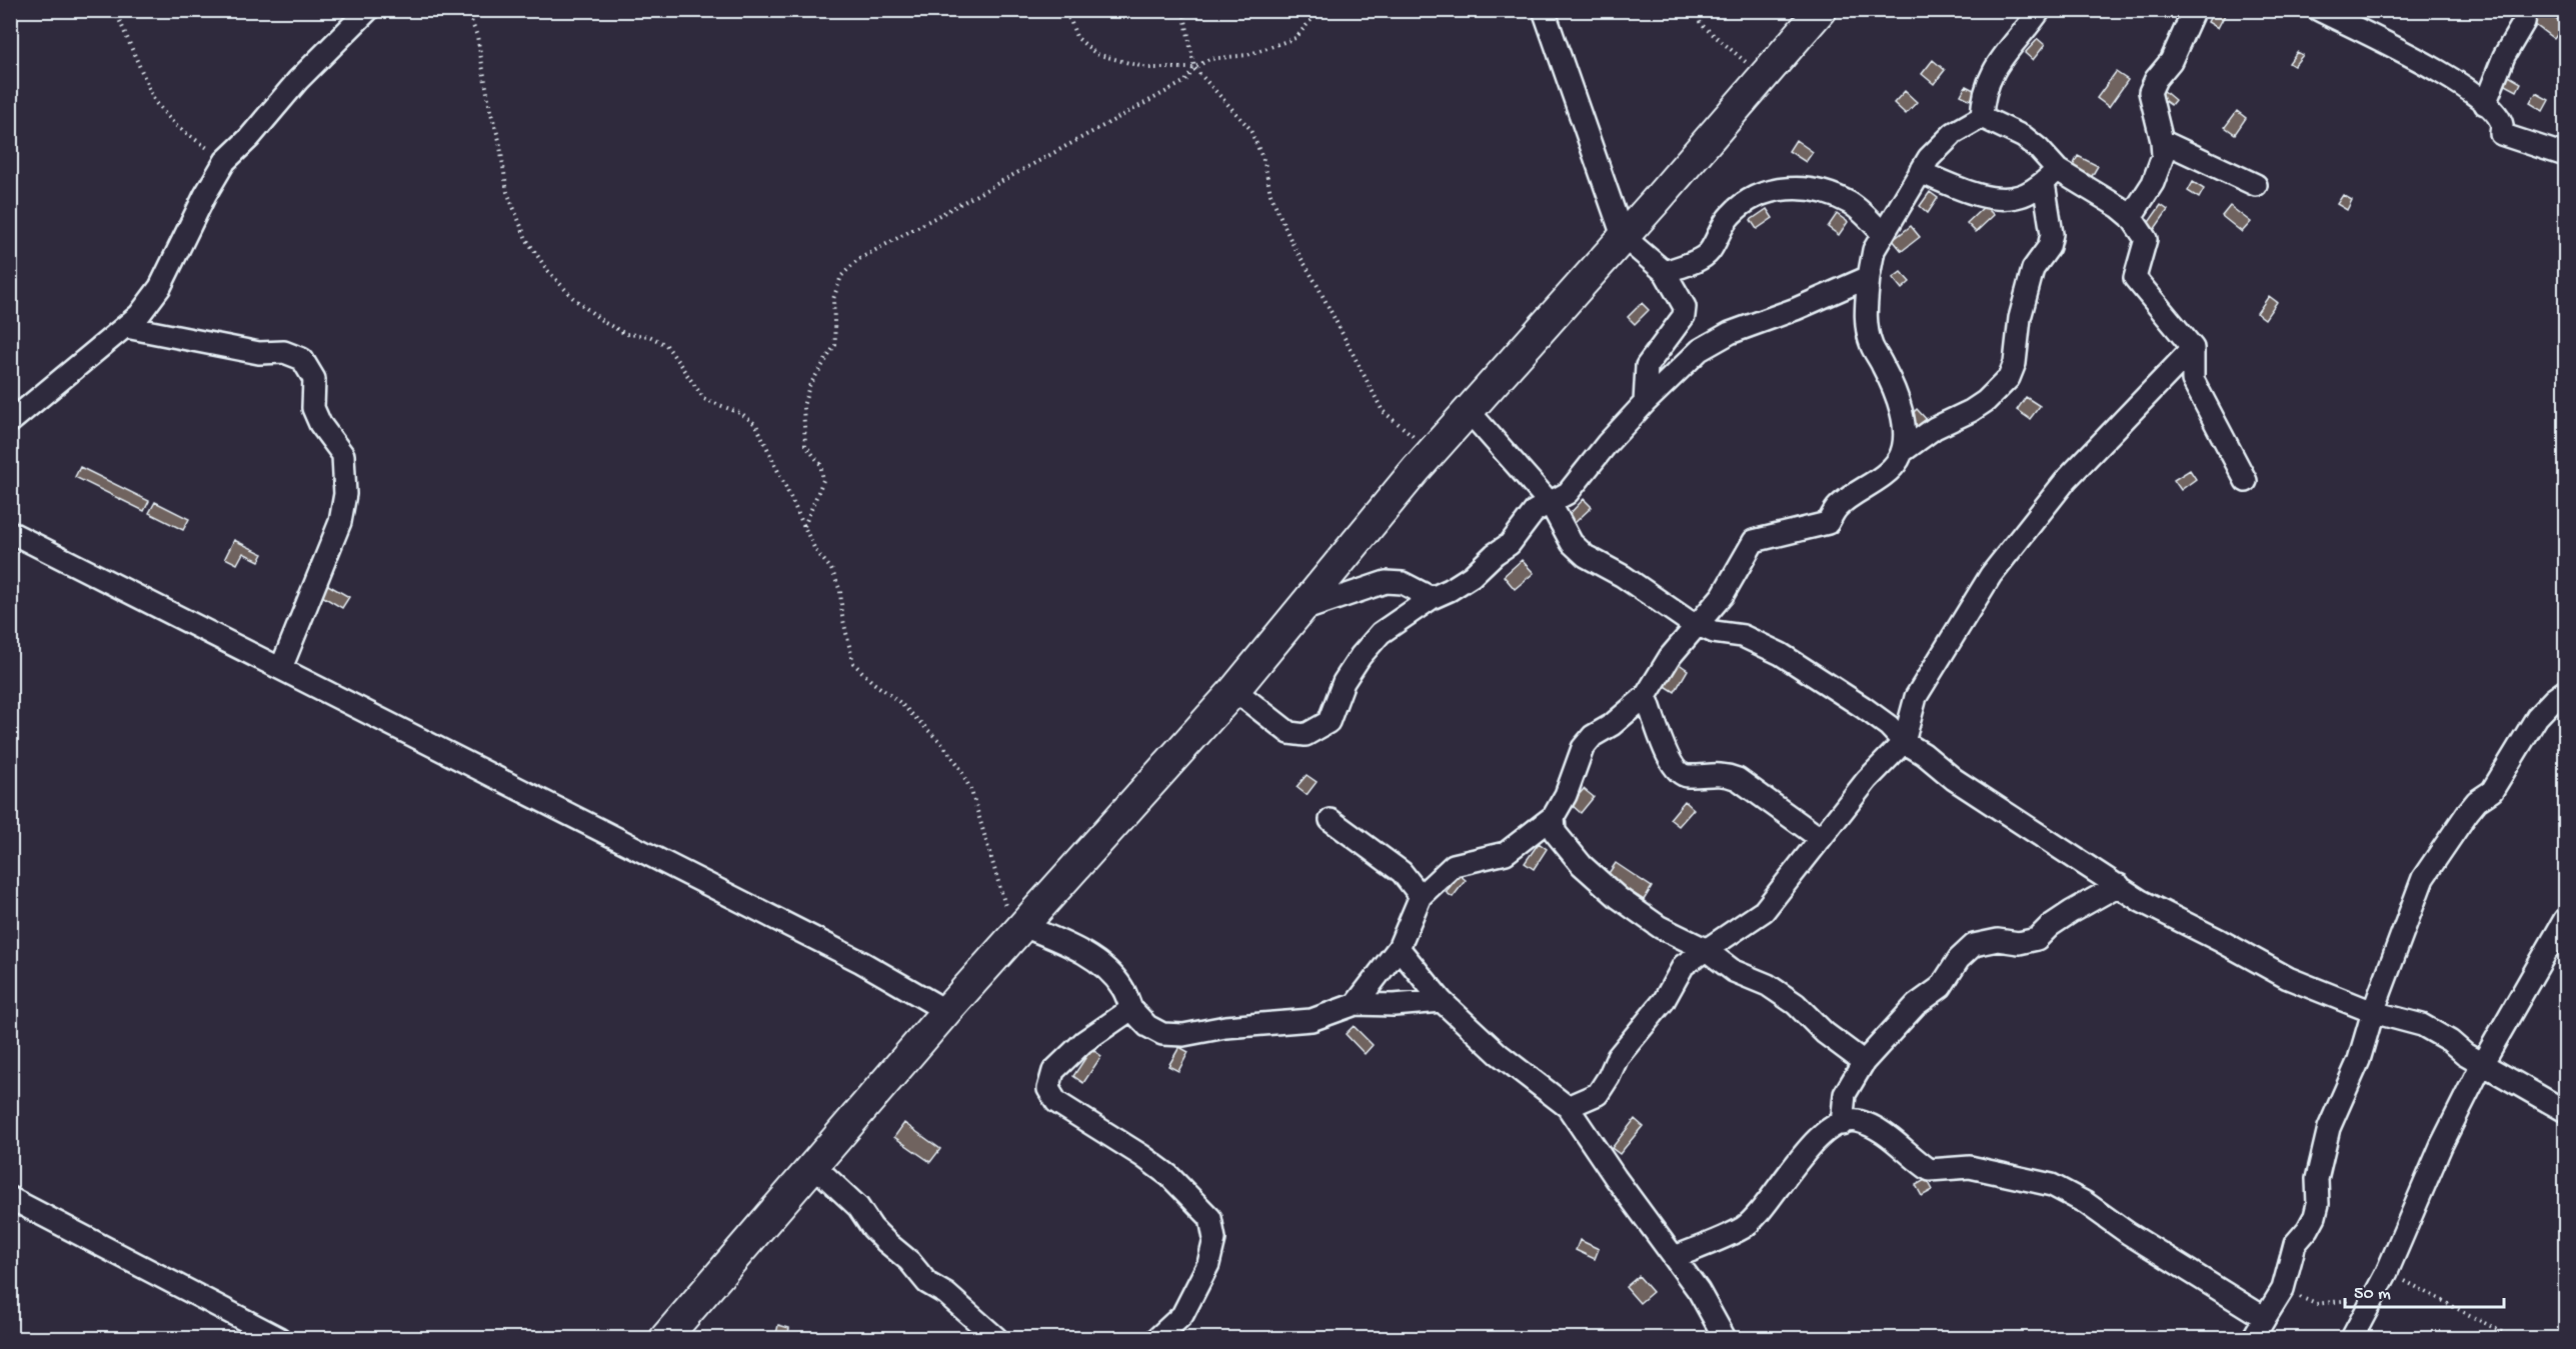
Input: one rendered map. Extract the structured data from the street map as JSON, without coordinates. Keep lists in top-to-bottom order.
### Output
{
  "scale_bar": "50 m"
}
